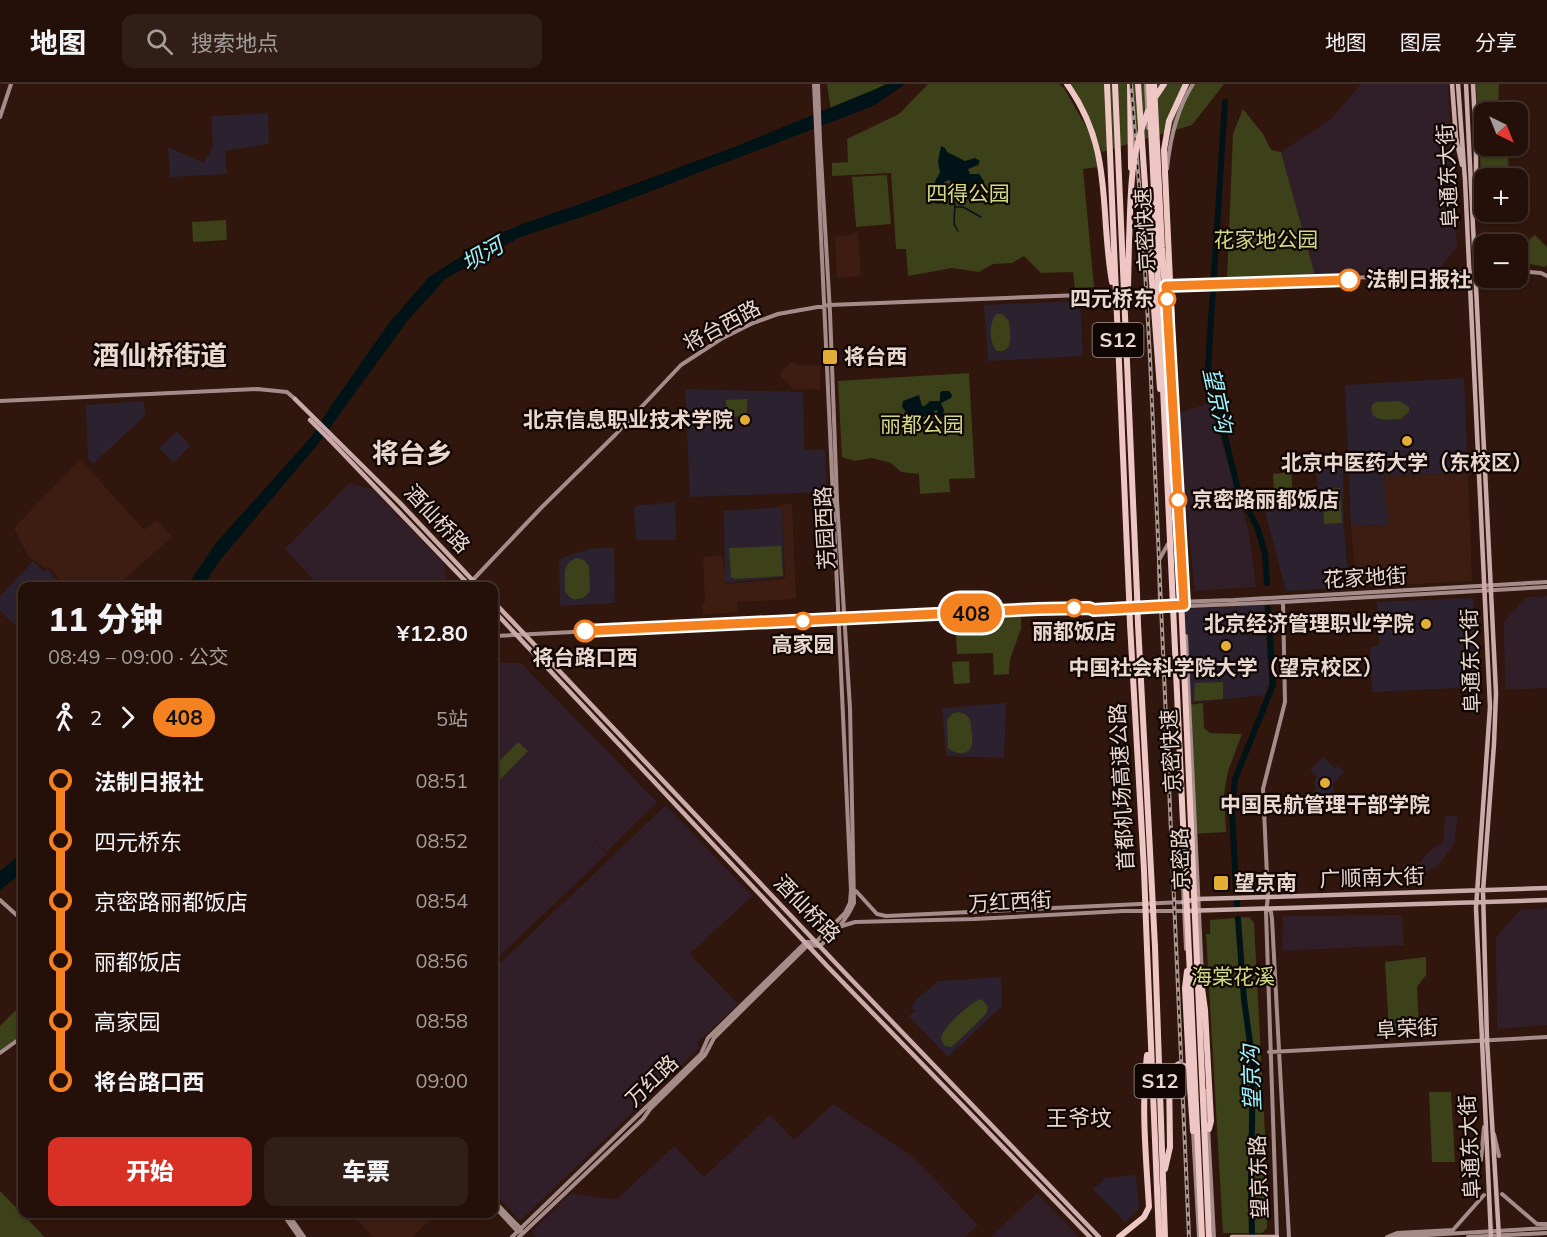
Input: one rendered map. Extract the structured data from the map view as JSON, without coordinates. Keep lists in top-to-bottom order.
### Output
{
  "streets": {
    "highway": ["京密快速", "S12", "首都机场高速公路"],
    "main road": [
      "阜通东大街",
      "将台西路",
      "酒仙桥路",
      "芳园西路",
      "花家地街",
      "京密路",
      "广顺南大街",
      "万红西街",
      "阜荣街",
      "万红路",
      "望京东路"
    ]
  },
  "crossings": [
    ["阜通东大街", "花家地街"],
    ["阜通东大街", "广顺南大街"],
    ["阜通东大街", "阜荣街"],
    ["京密快速", "京密路"],
    ["将台西路", "芳园西路"],
    ["酒仙桥路", "芳园西路"],
    ["酒仙桥路", "万红路"],
    ["芳园西路", "万红西街"],
    ["花家地街", "京密路"],
    ["京密路", "广顺南大街"],
    ["京密路", "万红西街"],
    ["广顺南大街", "万红西街"],
    ["广顺南大街", "望京东路"],
    ["阜荣街", "望京东路"]
  ],
  "districts": ["酒仙桥街道", "将台乡", "王爷坟"],
  "water": ["坝河", "望京沟"],
  "parks": [
    "四得公园",
    "花家地公园",
    "丽都公园",
    "海棠花溪"
  ],
  "places": {
    "other": [
      "法制日报社",
      "四元桥东",
      "北京信息职业技术学院",
      "北京中医药大学（东校区）",
      "京密路丽都饭店",
      "丽都饭店",
      "高家园",
      "北京经济管理职业学院",
      "将台路口西",
      "中国社会科学院大学（望京校区）",
      "中国民航管理干部学院"
    ],
    "transit": ["将台西", "望京南"]
  },
  "lines": ["bus line 408"],
  "north": "bottom right",
  "page": {
    "header": "地图",
    "search": "搜索地点",
    "nav": ["地图", "图层", "分享"],
    "on_map": "408",
    "map_buttons": ["+", "−"],
    "heading": ["11 分钟", "08:49 – 09:00 · 公交", "¥12.80"],
    "legs": ["2", "408", "5站"],
    "list": [
      {
        "name": "法制日报社",
        "value": "08:51"
      },
      {
        "name": "四元桥东",
        "value": "08:52"
      },
      {
        "name": "京密路丽都饭店",
        "value": "08:54"
      },
      {
        "name": "丽都饭店",
        "value": "08:56"
      },
      {
        "name": "高家园",
        "value": "08:58"
      },
      {
        "name": "将台路口西",
        "value": "09:00"
      }
    ],
    "buttons": ["开始", "车票"]
  }
}
